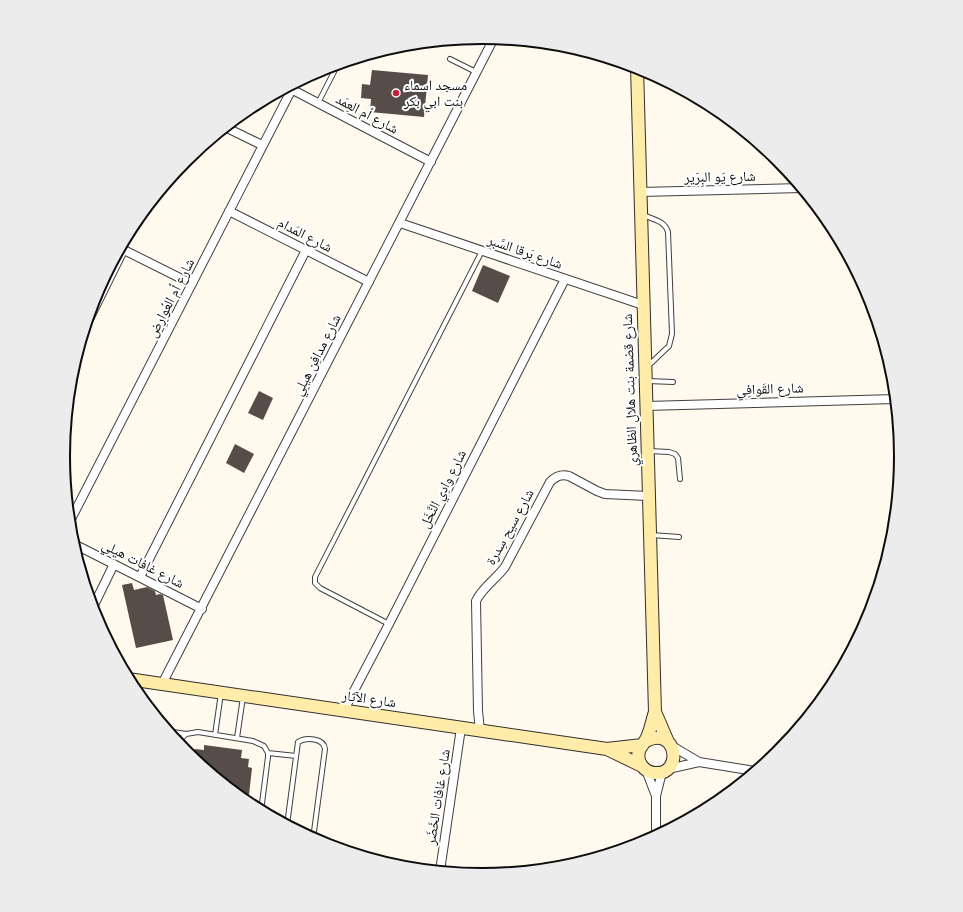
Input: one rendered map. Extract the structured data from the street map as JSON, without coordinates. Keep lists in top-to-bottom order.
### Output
{
  "streets": {
    "street": [
      "شارع أم العِمَد",
      "شارع يَو البِرَير",
      "شارع المَدام",
      "شارع بَرقا السَّبر",
      "شارع أم العُوارِض",
      "شارع مدافِن هيلي",
      "شارع القَوافِي",
      "شارع قضمة بنت هلال الظاهري",
      "شارع وادِي النَّخَل",
      "شارع سيح سِدرة",
      "شارع غافات هيلي",
      "شارع الآثار",
      "شارع غافات الخَضَر"
    ]
  },
  "crossings": [
    ["شارع أم العِمَد", "شارع مدافِن هيلي"],
    ["شارع يَو البِرَير", "شارع قضمة بنت هلال الظاهري"],
    ["شارع المَدام", "شارع أم العُوارِض"],
    ["شارع المَدام", "شارع مدافِن هيلي"],
    ["شارع بَرقا السَّبر", "شارع مدافِن هيلي"],
    ["شارع بَرقا السَّبر", "شارع قضمة بنت هلال الظاهري"],
    ["شارع بَرقا السَّبر", "شارع وادِي النَّخَل"],
    ["شارع مدافِن هيلي", "شارع غافات هيلي"],
    ["شارع مدافِن هيلي", "شارع الآثار"],
    ["شارع القَوافِي", "شارع قضمة بنت هلال الظاهري"],
    ["شارع قضمة بنت هلال الظاهري", "شارع سيح سِدرة"],
    ["شارع قضمة بنت هلال الظاهري", "شارع الآثار"],
    ["شارع وادِي النَّخَل", "شارع الآثار"],
    ["شارع سيح سِدرة", "شارع الآثار"],
    ["شارع الآثار", "شارع غافات الخَضَر"]
  ],
  "places": ["مسجد اسماء بنت ابي بكر"]
}
